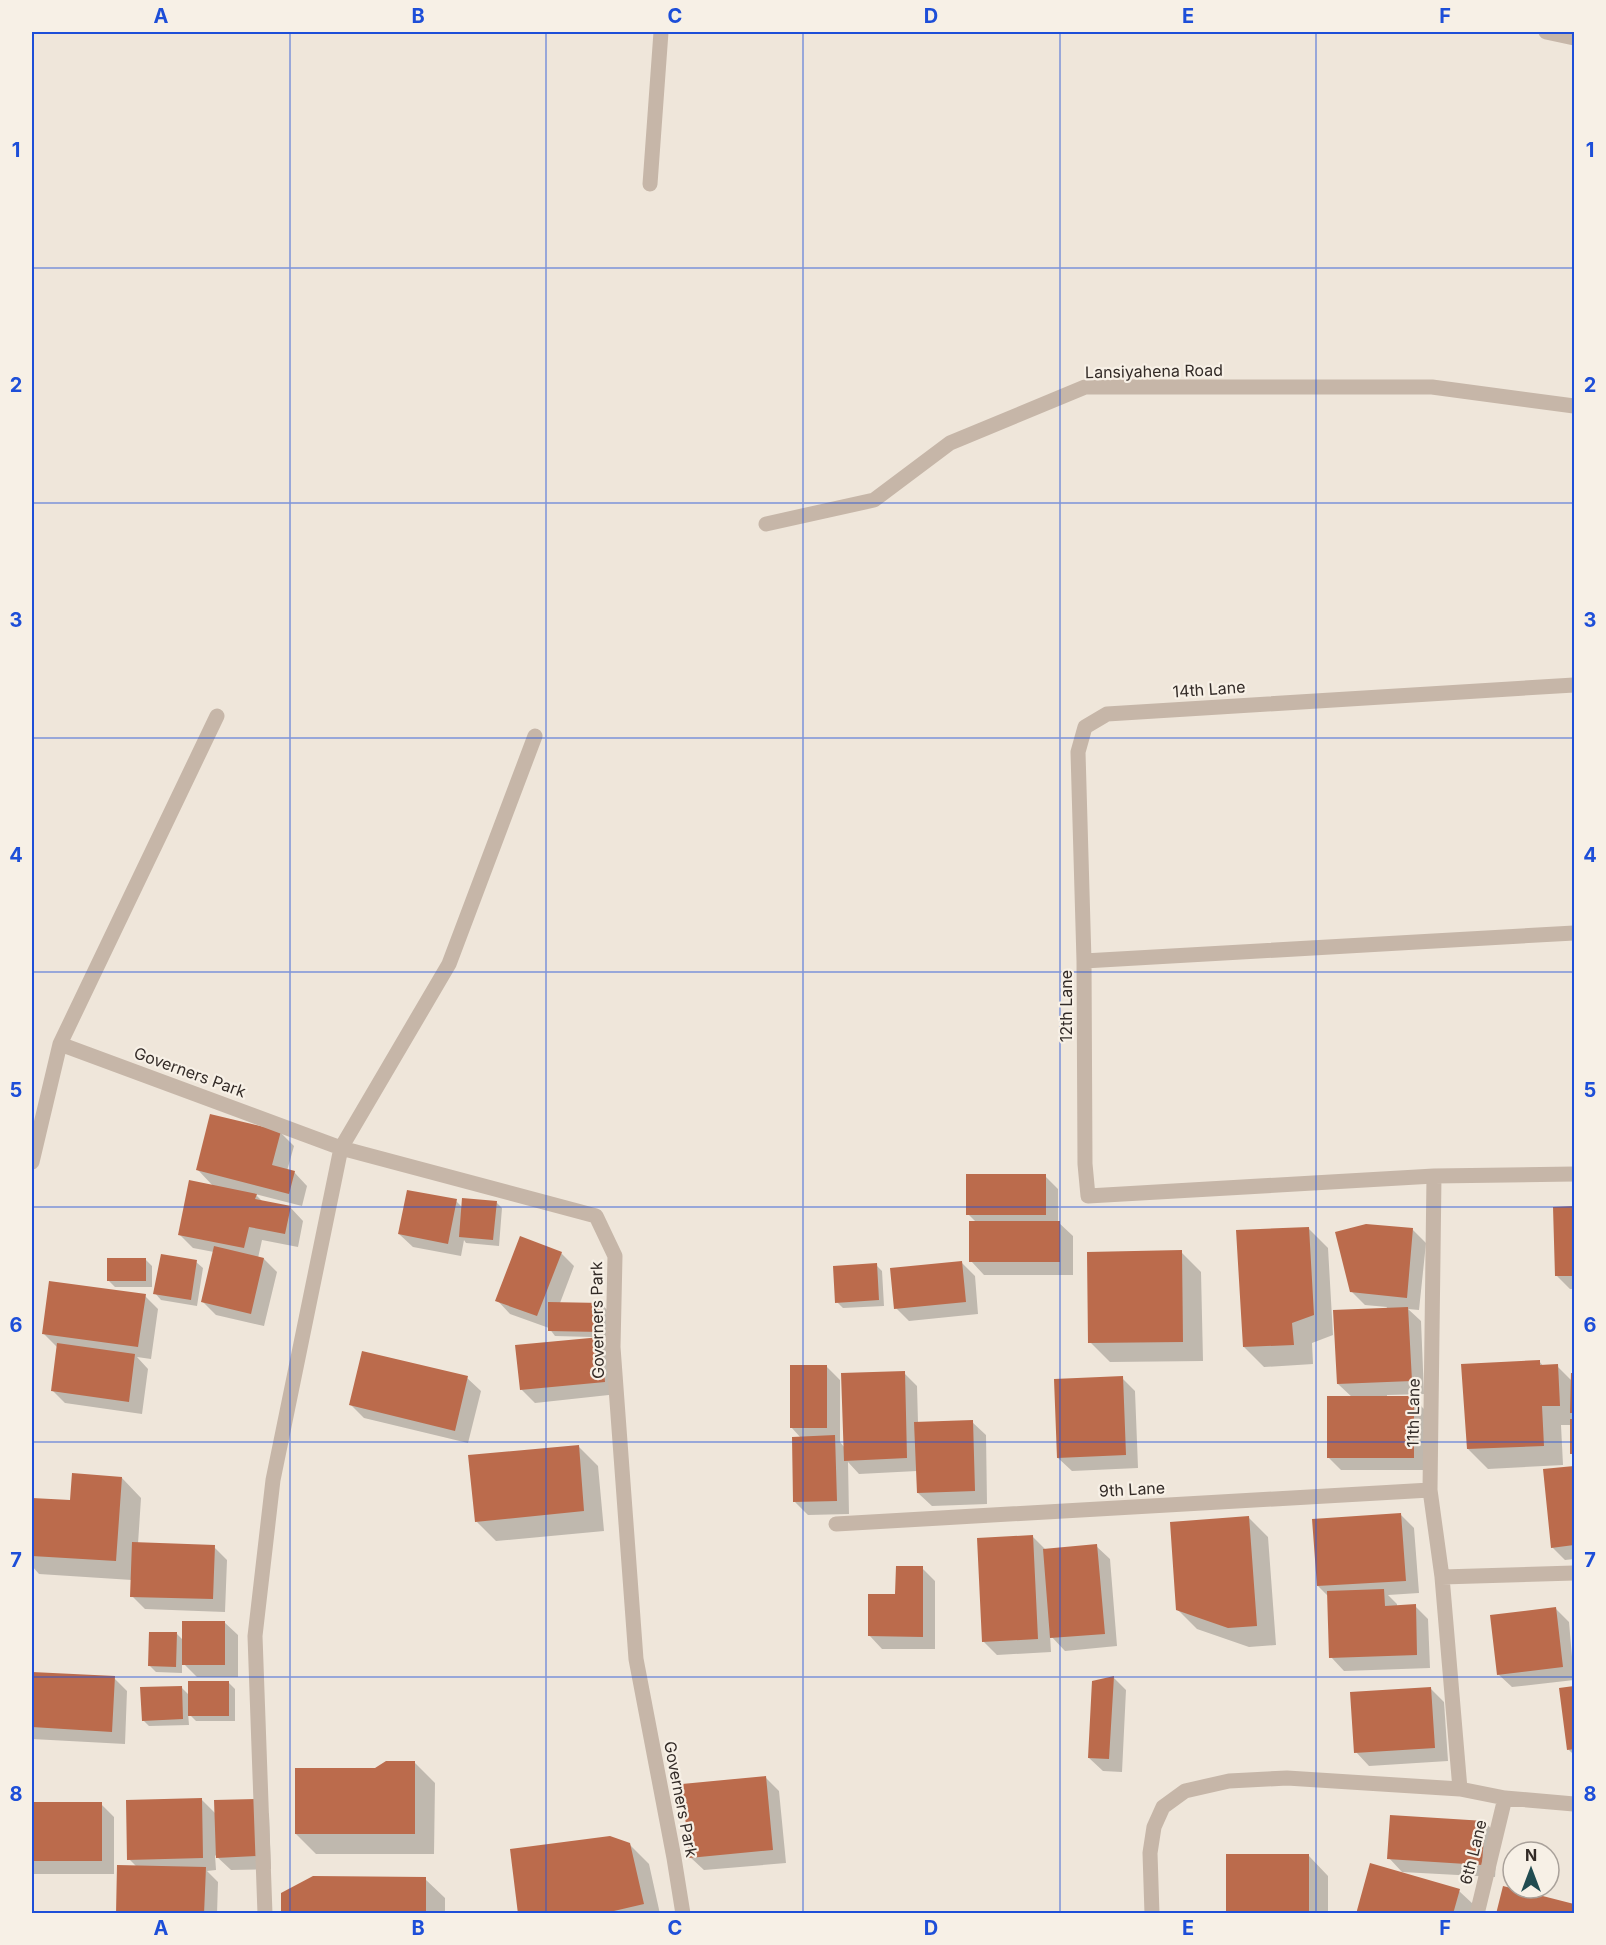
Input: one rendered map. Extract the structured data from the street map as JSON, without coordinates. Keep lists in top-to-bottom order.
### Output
{
  "streets": {
    "street": [
      "Lansiyahena Road",
      "14th Lane",
      "12th Lane",
      "Governers Park",
      "11th Lane",
      "9th Lane",
      "6th Lane"
    ]
  },
  "crossings": [
    ["14th Lane", "12th Lane"],
    ["12th Lane", "11th Lane"],
    ["11th Lane", "9th Lane"]
  ],
  "north": "top",
  "grid": {
    "columns": [
      "A",
      "B",
      "C",
      "D",
      "E",
      "F"
    ],
    "rows": [
      "1",
      "2",
      "3",
      "4",
      "5",
      "6",
      "7",
      "8"
    ]
  }
}
